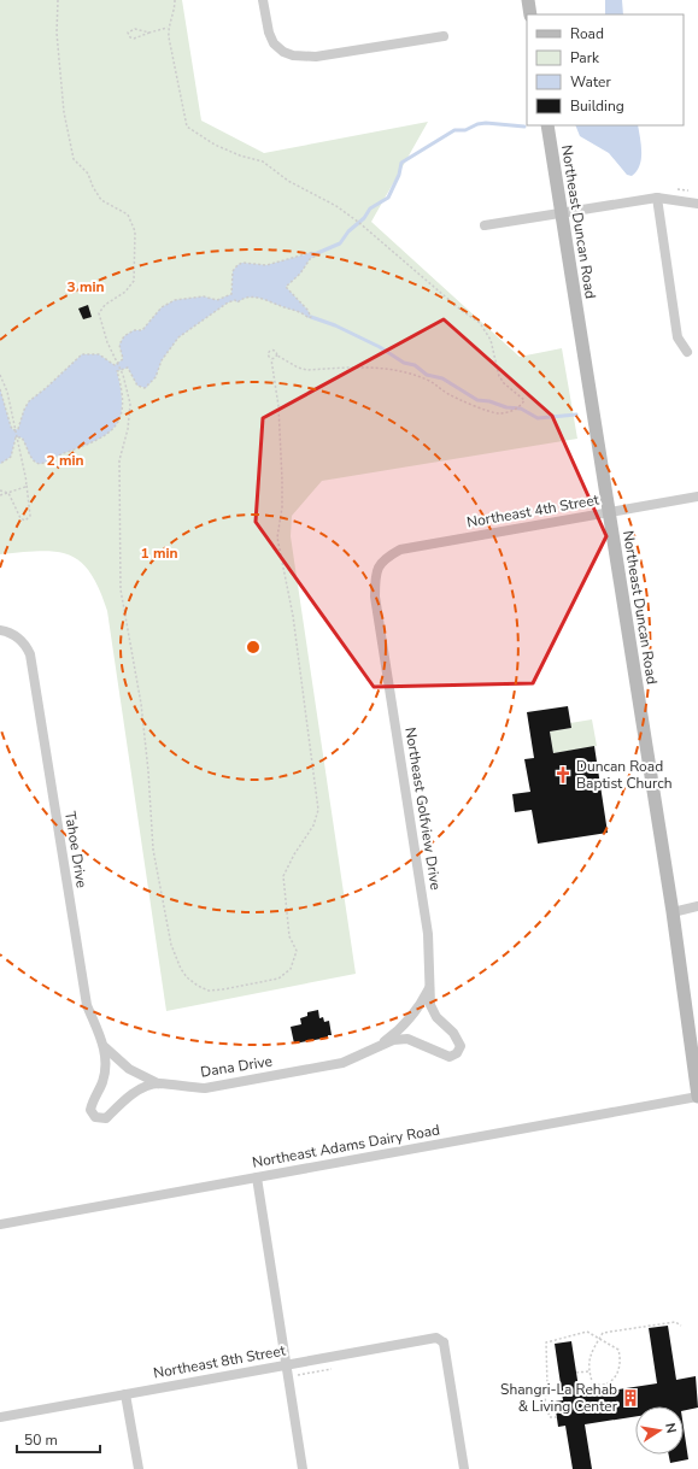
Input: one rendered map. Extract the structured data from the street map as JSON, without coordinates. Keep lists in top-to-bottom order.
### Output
{
  "streets": {
    "street": [
      "Northeast Duncan Road",
      "Northeast 4th Street",
      "Northeast Golfview Drive",
      "Tahoe Drive",
      "Dana Drive",
      "Northeast Adams Dairy Road",
      "Northeast 8th Street"
    ]
  },
  "crossings": [
    ["Northeast Duncan Road", "Northeast 4th Street"],
    ["Northeast Duncan Road", "Northeast Adams Dairy Road"],
    ["Northeast 4th Street", "Northeast Golfview Drive"],
    ["Northeast Golfview Drive", "Dana Drive"],
    ["Tahoe Drive", "Dana Drive"]
  ],
  "places": {
    "church": ["Duncan Road Baptist Church"],
    "building": ["Shangri-La Rehab & Living Center"]
  },
  "legend": [
    "Road",
    "Park",
    "Water",
    "Building"
  ],
  "scale_bar": "50 m",
  "north": "right",
  "rings": ["3 min", "2 min", "1 min"]
}
